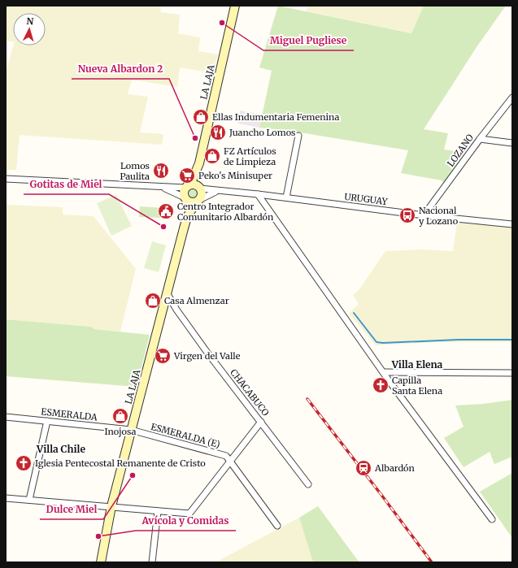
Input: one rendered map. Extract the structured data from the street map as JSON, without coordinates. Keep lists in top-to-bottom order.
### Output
{
  "streets": {
    "main road": ["LA LAJA"],
    "street": [
      "LOZANO",
      "URUGUAY",
      "CHACABUCO",
      "ESMERALDA",
      "ESMERALDA (E)"
    ]
  },
  "crossings": [
    ["LA LAJA", "URUGUAY"],
    ["LA LAJA", "CHACABUCO"],
    ["LA LAJA", "ESMERALDA"],
    ["LA LAJA", "ESMERALDA (E)"],
    ["LOZANO", "URUGUAY"],
    ["ESMERALDA", "ESMERALDA (E)"]
  ],
  "districts": ["Villa Elena", "Villa Chile"],
  "places": {
    "other": [
      "Miguel Pugliese",
      "Nueva Albardon 2",
      "Gotitas de Miel",
      "Dulce Miel",
      "Avícola y Comidas"
    ],
    "shop": [
      "Ellas Indumentaria Femenina",
      "FZ Artículos de Limpieza",
      "Casa Almenzar",
      "Inojosa"
    ],
    "restaurant": ["Juancho Lomos", "Lomos Paulita"],
    "supermarket": ["Peko's Minisuper", "Virgen del Valle"],
    "public building": ["Centro Integrador Comunitario Albardón"],
    "bus stop": ["Nacional y Lozano"],
    "church": ["Capilla Santa Elena", "Iglesia Pentecostal Remanente de Cristo"],
    "station": ["Albardón"]
  },
  "north": "top"
}
